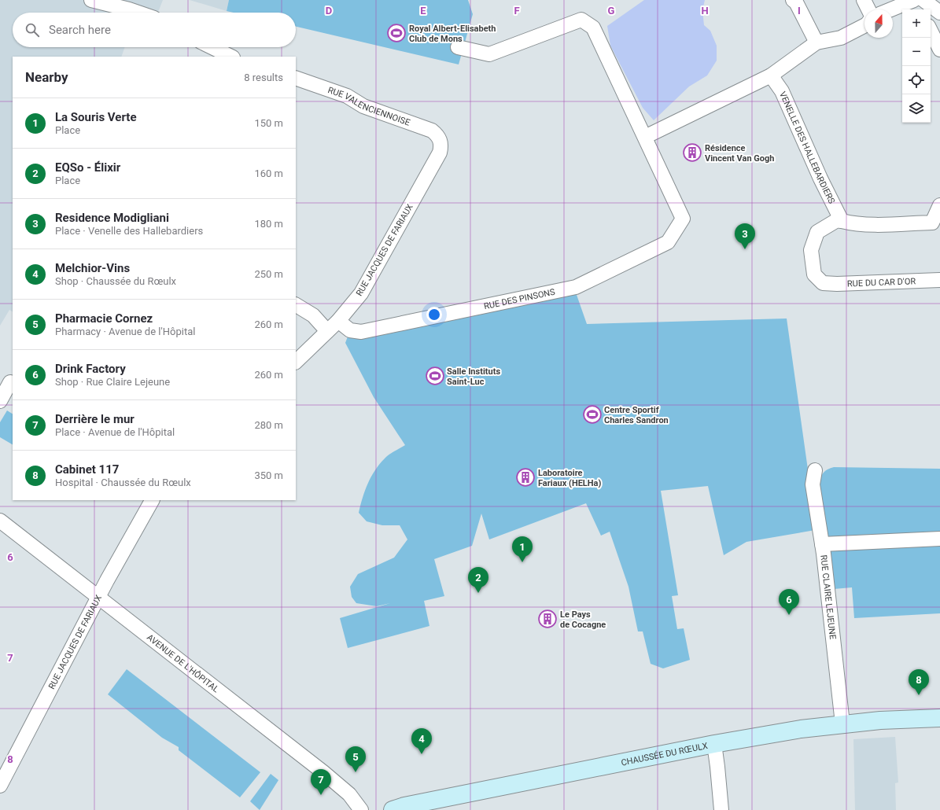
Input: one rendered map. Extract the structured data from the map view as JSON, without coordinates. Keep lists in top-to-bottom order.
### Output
{
  "streets": {
    "main road": ["CHAUSSÉE DU RŒULX"],
    "street": [
      "RUE VALENCIENNOISE",
      "VENELLE DES HALLEBARDIERS",
      "RUE JACQUES DE FARIAUX",
      "RUE DU CAR D'OR",
      "RUE DES PINSONS",
      "RUE CLAIRE LEJEUNE",
      "AVENUE DE L'HÔPITAL"
    ]
  },
  "crossings": [
    ["RUE VALENCIENNOISE", "RUE JACQUES DE FARIAUX"],
    ["VENELLE DES HALLEBARDIERS", "RUE DU CAR D'OR"],
    ["RUE JACQUES DE FARIAUX", "RUE DES PINSONS"],
    ["RUE JACQUES DE FARIAUX", "AVENUE DE L'HÔPITAL"],
    ["RUE CLAIRE LEJEUNE", "CHAUSSÉE DU RŒULX"]
  ],
  "places": {
    "sports": ["Royal Albert-Elisabeth Club de Mons", "Salle Instituts Saint-Luc", "Centre Sportif Charles Sandron"],
    "building": ["Résidence Vincent Van Gogh", "Laboratoire Fariaux (HELHa)", "Le Pays de Cocagne"]
  },
  "north": "top",
  "page": {
    "map_buttons": ["+", "−"],
    "search": "Search here",
    "heading": ["Nearby", "8 results"],
    "list": [
      {
        "mark": "1",
        "name": "La Souris Verte",
        "note": "Place",
        "value": "150 m"
      },
      {
        "mark": "2",
        "name": "EQSo - Élixir",
        "note": "Place",
        "value": "160 m"
      },
      {
        "mark": "3",
        "name": "Residence Modigliani",
        "note": "Place · Venelle des Hallebardiers",
        "value": "180 m"
      },
      {
        "mark": "4",
        "name": "Melchior-Vins",
        "note": "Shop · Chaussée du Rœulx",
        "value": "250 m"
      },
      {
        "mark": "5",
        "name": "Pharmacie Cornez",
        "note": "Pharmacy · Avenue de l'Hôpital",
        "value": "260 m"
      },
      {
        "mark": "6",
        "name": "Drink Factory",
        "note": "Shop · Rue Claire Lejeune",
        "value": "260 m"
      },
      {
        "mark": "7",
        "name": "Derrière le mur",
        "note": "Place · Avenue de l'Hôpital",
        "value": "280 m"
      },
      {
        "mark": "8",
        "name": "Cabinet 117",
        "note": "Hospital · Chaussée du Rœulx",
        "value": "350 m"
      }
    ],
    "pins": [
      "3",
      "1",
      "2",
      "6",
      "8",
      "4",
      "5",
      "7"
    ]
  },
  "grid": {
    "columns": [
      "D",
      "E",
      "F",
      "G",
      "H",
      "I"
    ],
    "rows": ["6", "7", "8"]
  }
}
